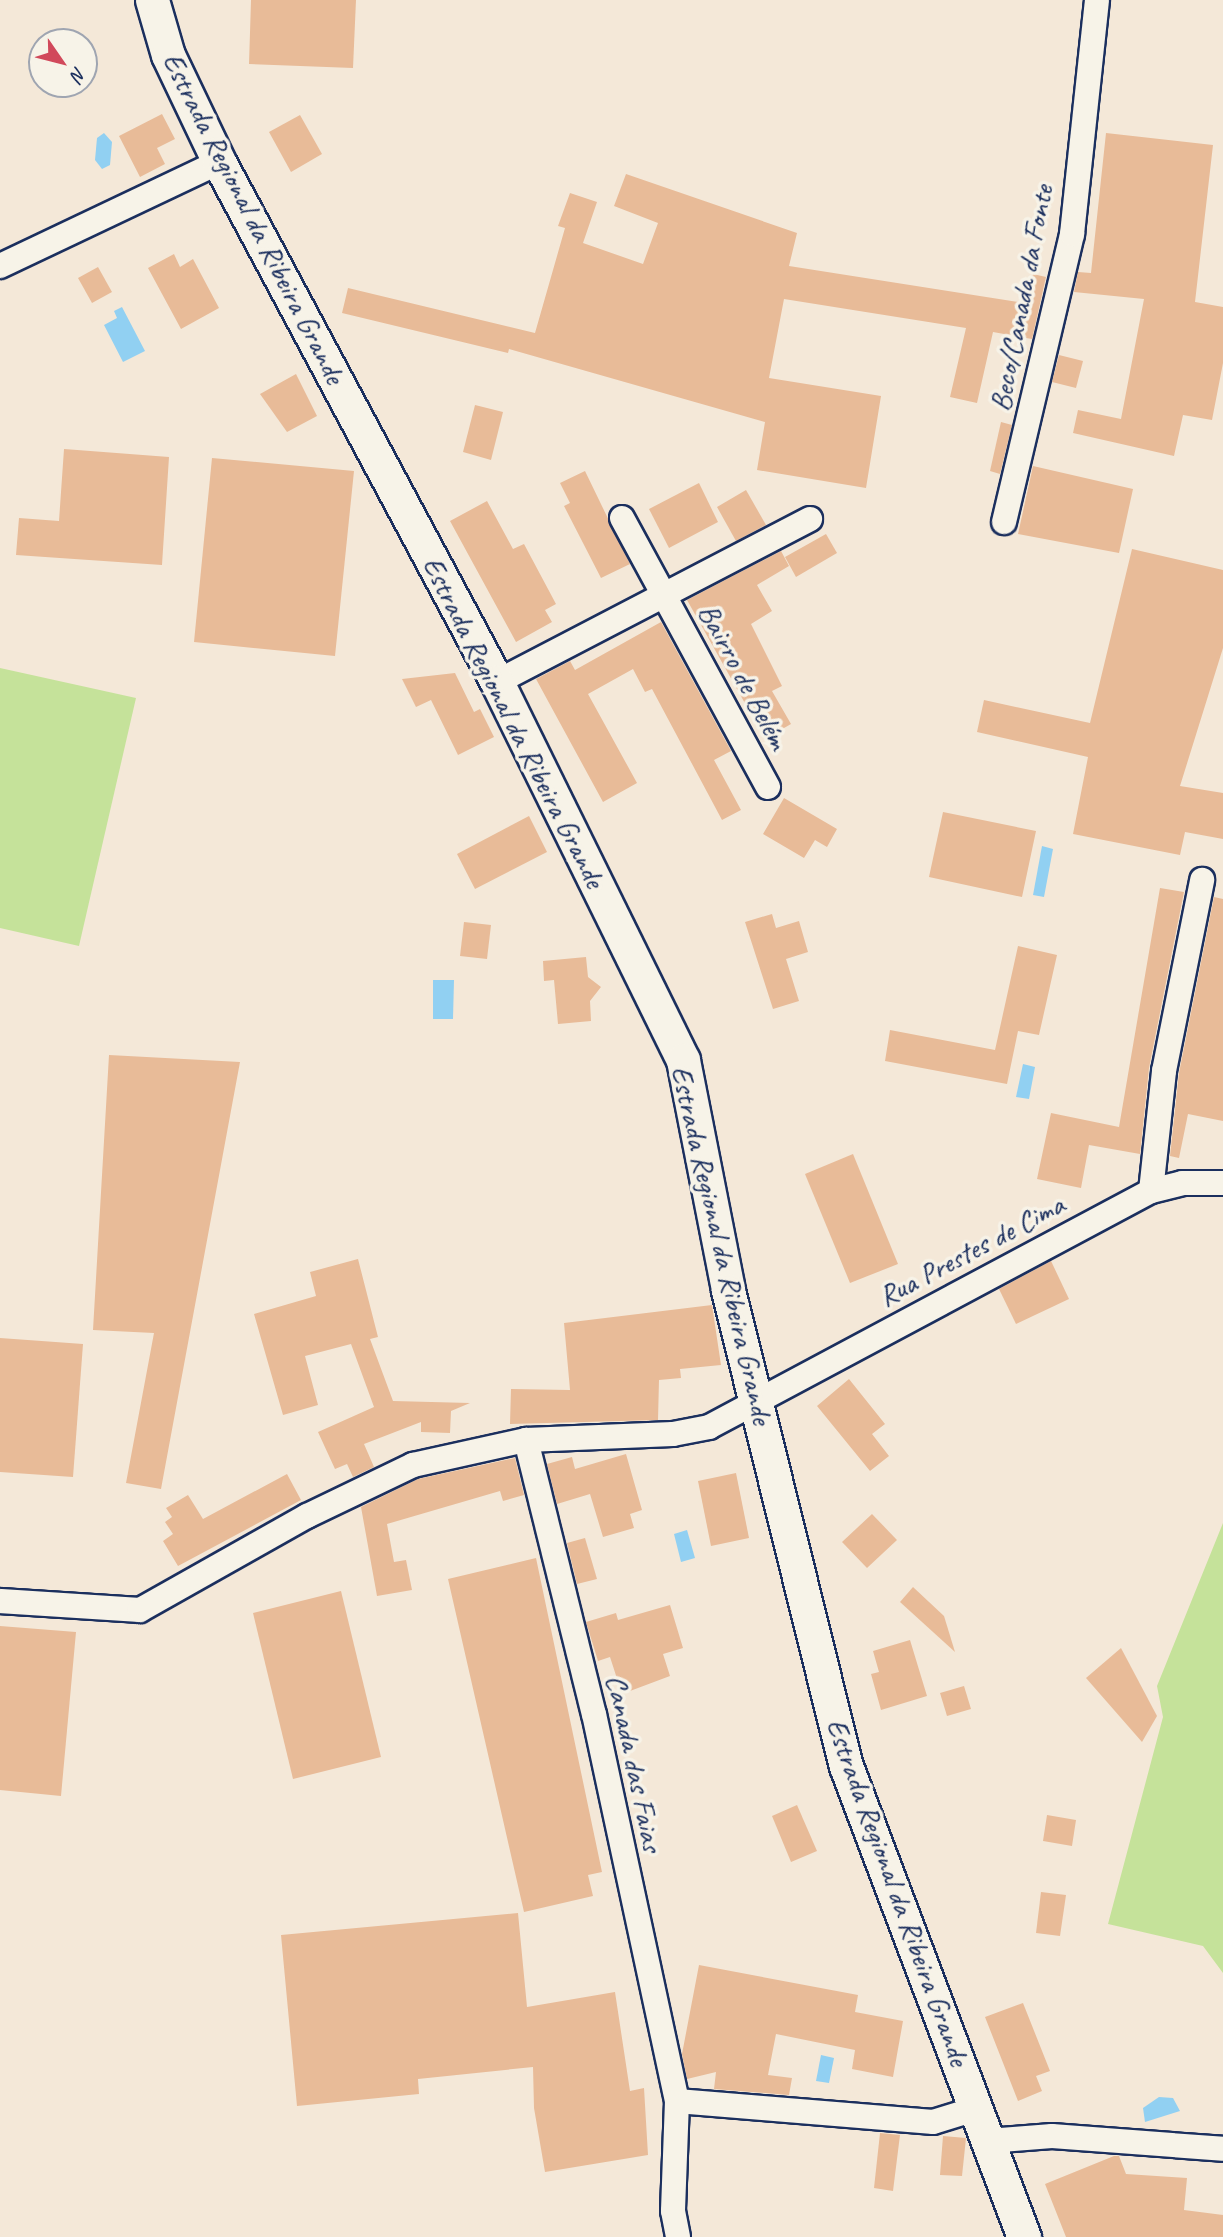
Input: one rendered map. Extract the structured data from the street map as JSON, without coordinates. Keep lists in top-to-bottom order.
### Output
{
  "streets": {
    "main road": ["Estrada Regional da Ribeira Grande"],
    "street": [
      "Beco/Canada da Fonte",
      "Bairro de Belém",
      "Rua Prestes de Cima",
      "Canada das Faias"
    ]
  },
  "crossings": [
    ["Estrada Regional da Ribeira Grande", "Bairro de Belém"],
    ["Estrada Regional da Ribeira Grande", "Rua Prestes de Cima"],
    ["Rua Prestes de Cima", "Canada das Faias"]
  ],
  "north": "bottom right"
}
